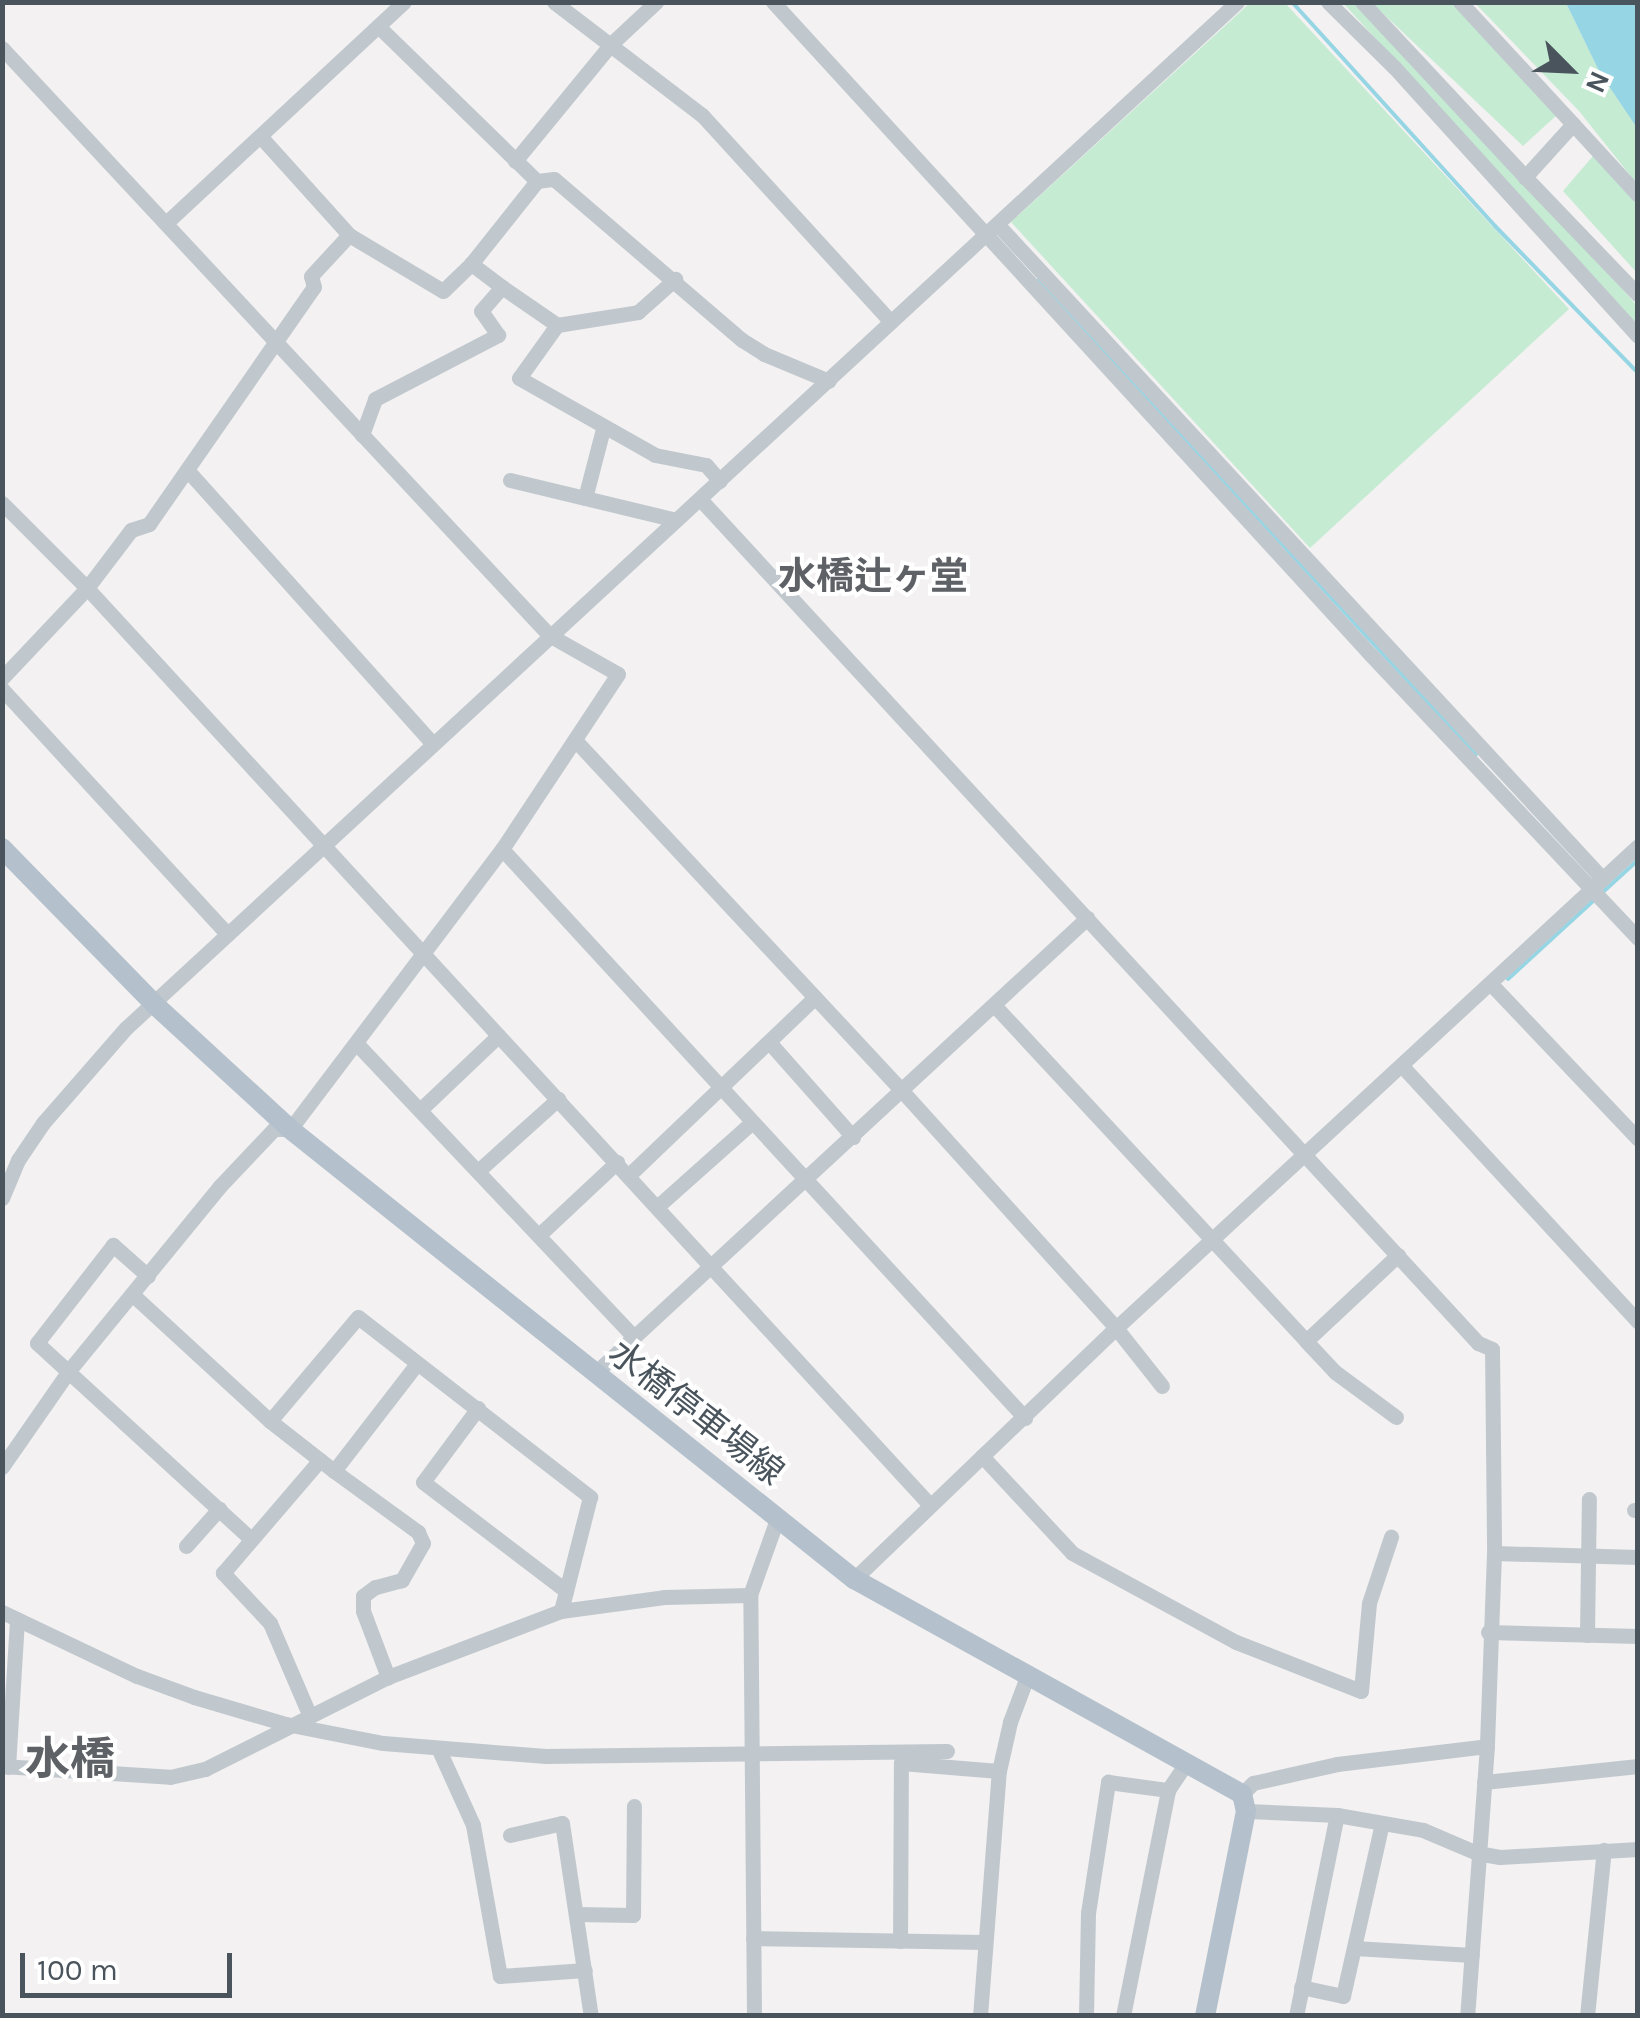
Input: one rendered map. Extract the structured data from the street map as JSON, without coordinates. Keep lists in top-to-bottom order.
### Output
{
  "streets": {
    "main road": ["水橋停車場線"]
  },
  "districts": ["水橋辻ヶ堂", "水橋"],
  "scale_bar": "100 m",
  "north": "bottom right"
}
